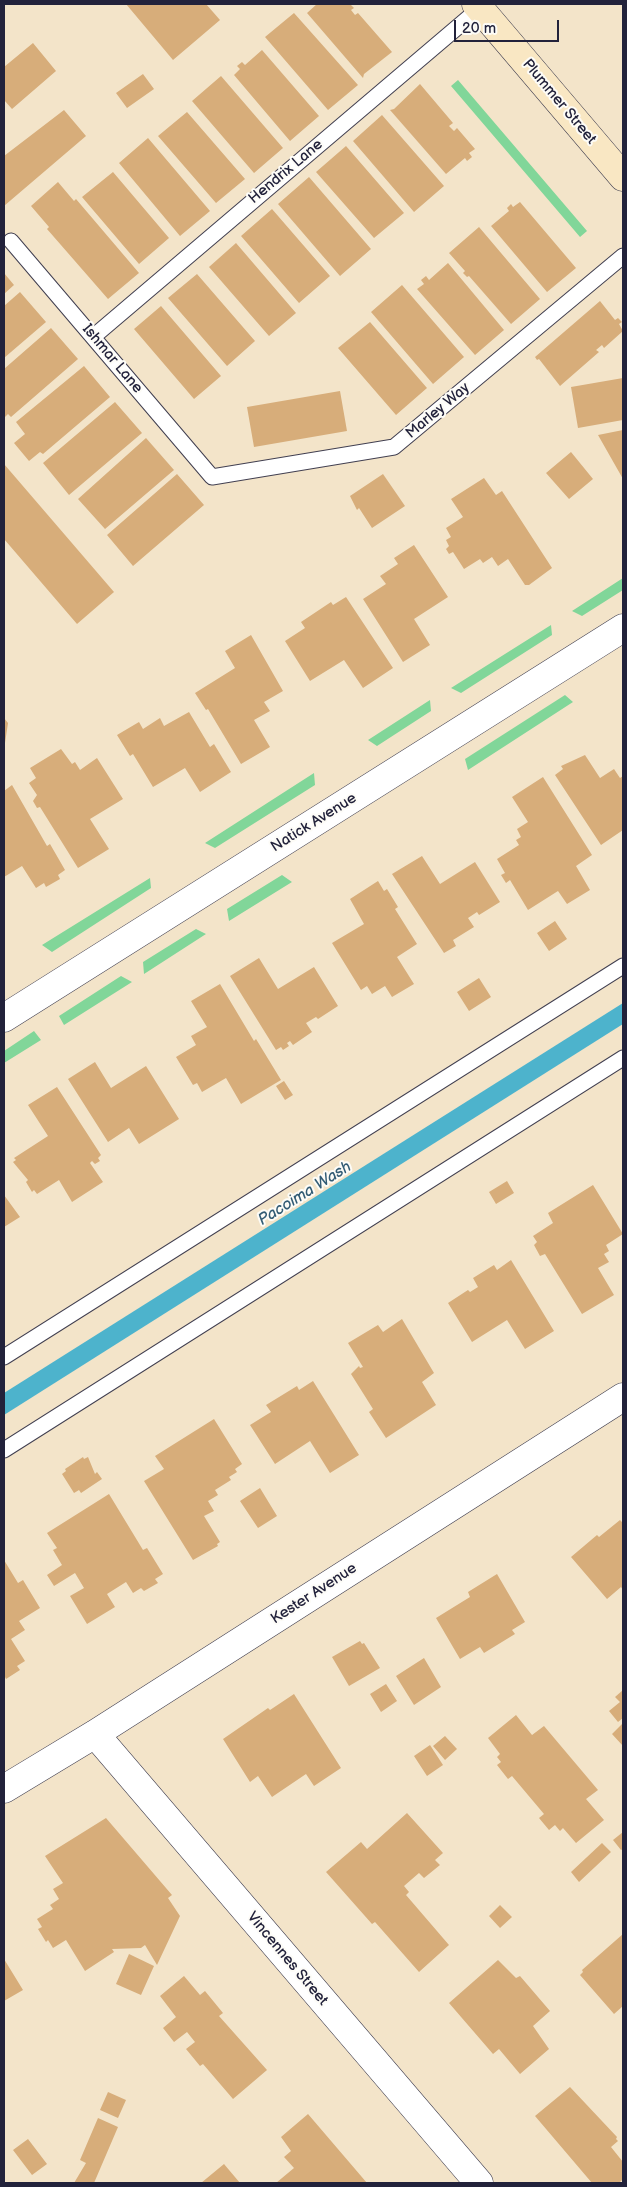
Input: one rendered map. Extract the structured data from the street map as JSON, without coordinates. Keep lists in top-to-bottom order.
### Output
{
  "streets": {
    "main road": ["Plummer Street"],
    "street": ["Natick Avenue", "Kester Avenue", "Vincennes Street"],
    "lane": ["Hendrix Lane", "Ishmar Lane", "Marley Way"]
  },
  "crossings": [
    ["Plummer Street", "Hendrix Lane"],
    ["Hendrix Lane", "Ishmar Lane"],
    ["Ishmar Lane", "Marley Way"],
    ["Kester Avenue", "Vincennes Street"]
  ],
  "water": ["Pacoima Wash"],
  "scale_bar": "20 m"
}
